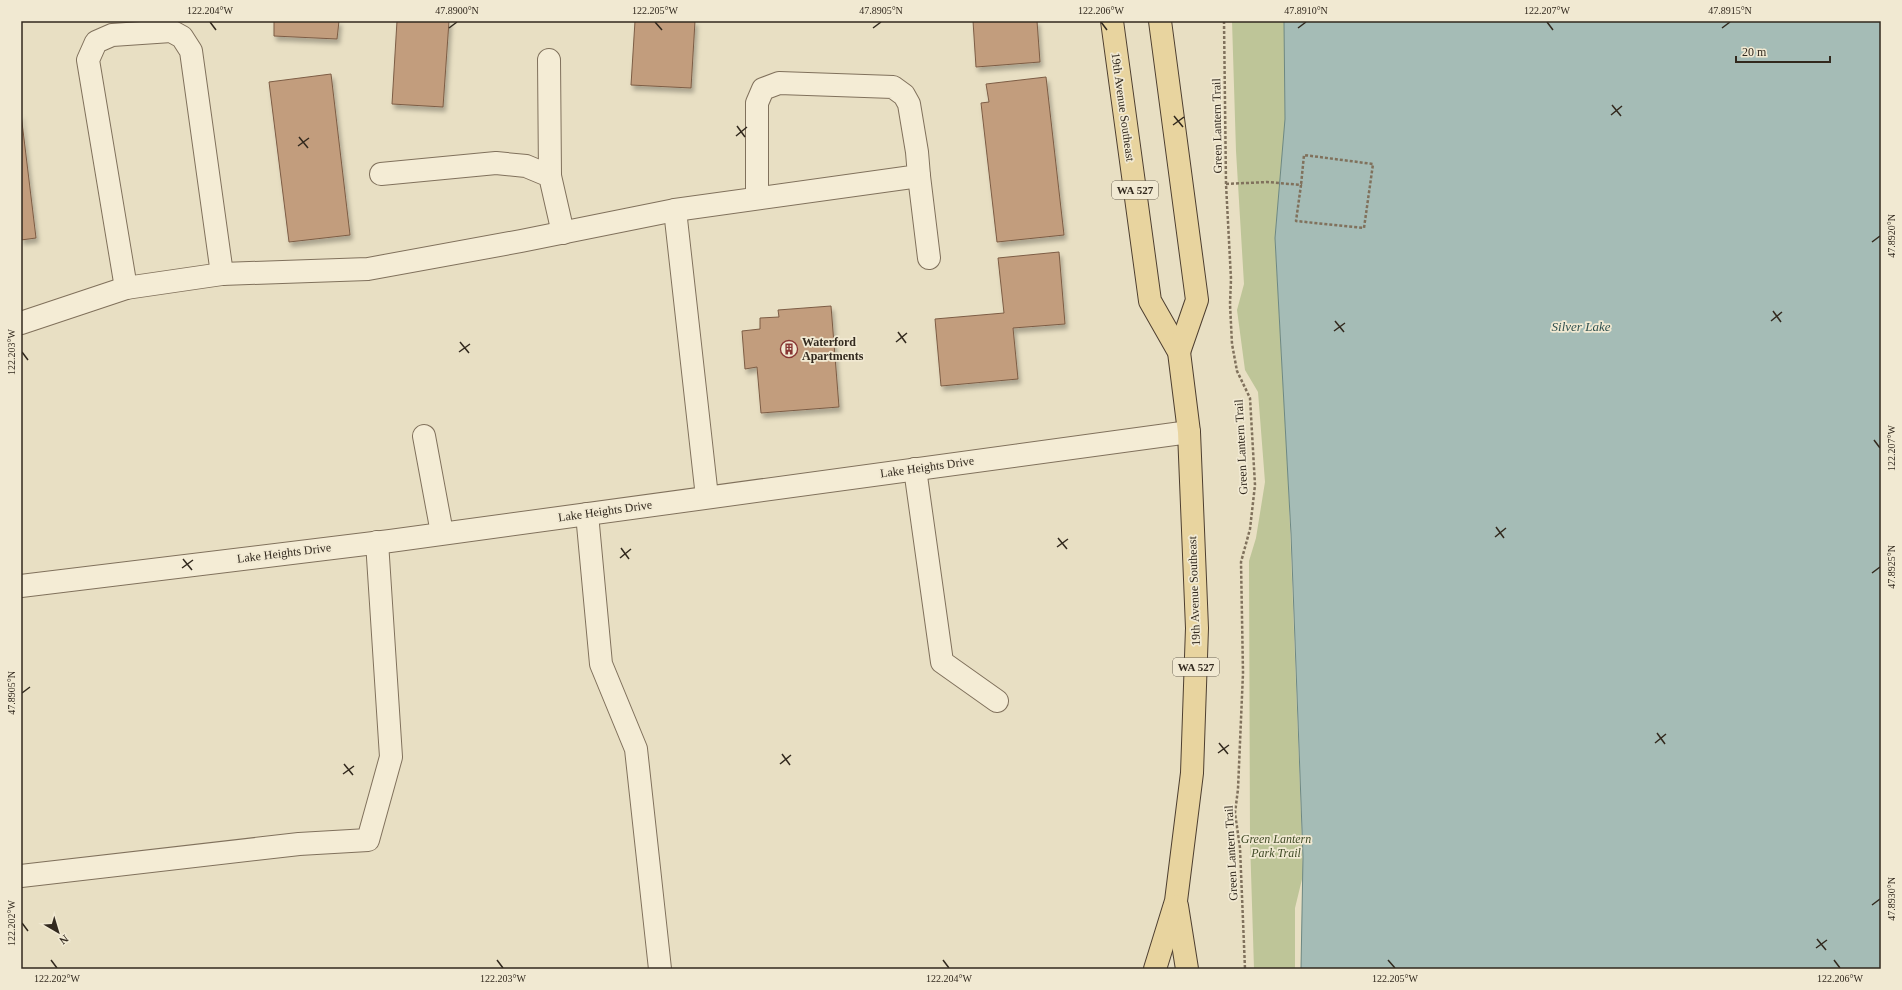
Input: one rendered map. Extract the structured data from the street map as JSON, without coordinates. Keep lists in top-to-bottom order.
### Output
{
  "streets": {
    "main road": ["19th Avenue Southeast", "WA 527"],
    "street": ["Lake Heights Drive"],
    "path": ["Green Lantern Trail"]
  },
  "crossings": [
    ["19th Avenue Southeast", "Lake Heights Drive"]
  ],
  "water": ["Silver Lake"],
  "parks": ["Green Lantern Park Trail"],
  "places": {
    "building": ["Waterford Apartments"]
  },
  "scale_bar": "20 m",
  "north": "bottom right",
  "coordinates": [
    "122.204°W",
    "47.8900°N",
    "122.205°W",
    "47.8905°N",
    "122.206°W",
    "47.8910°N",
    "122.207°W",
    "47.8915°N",
    "47.8920°N",
    "122.203°W",
    "47.8925°N",
    "47.8930°N",
    "122.202°W"
  ]
}
